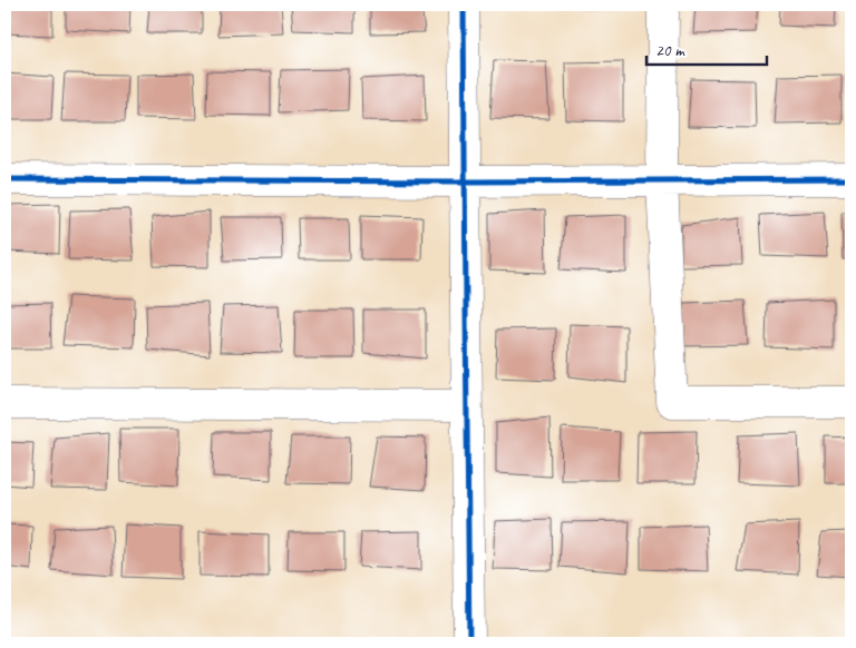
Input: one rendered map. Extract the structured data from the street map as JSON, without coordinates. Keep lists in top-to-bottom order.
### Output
{
  "scale_bar": "20 m"
}
